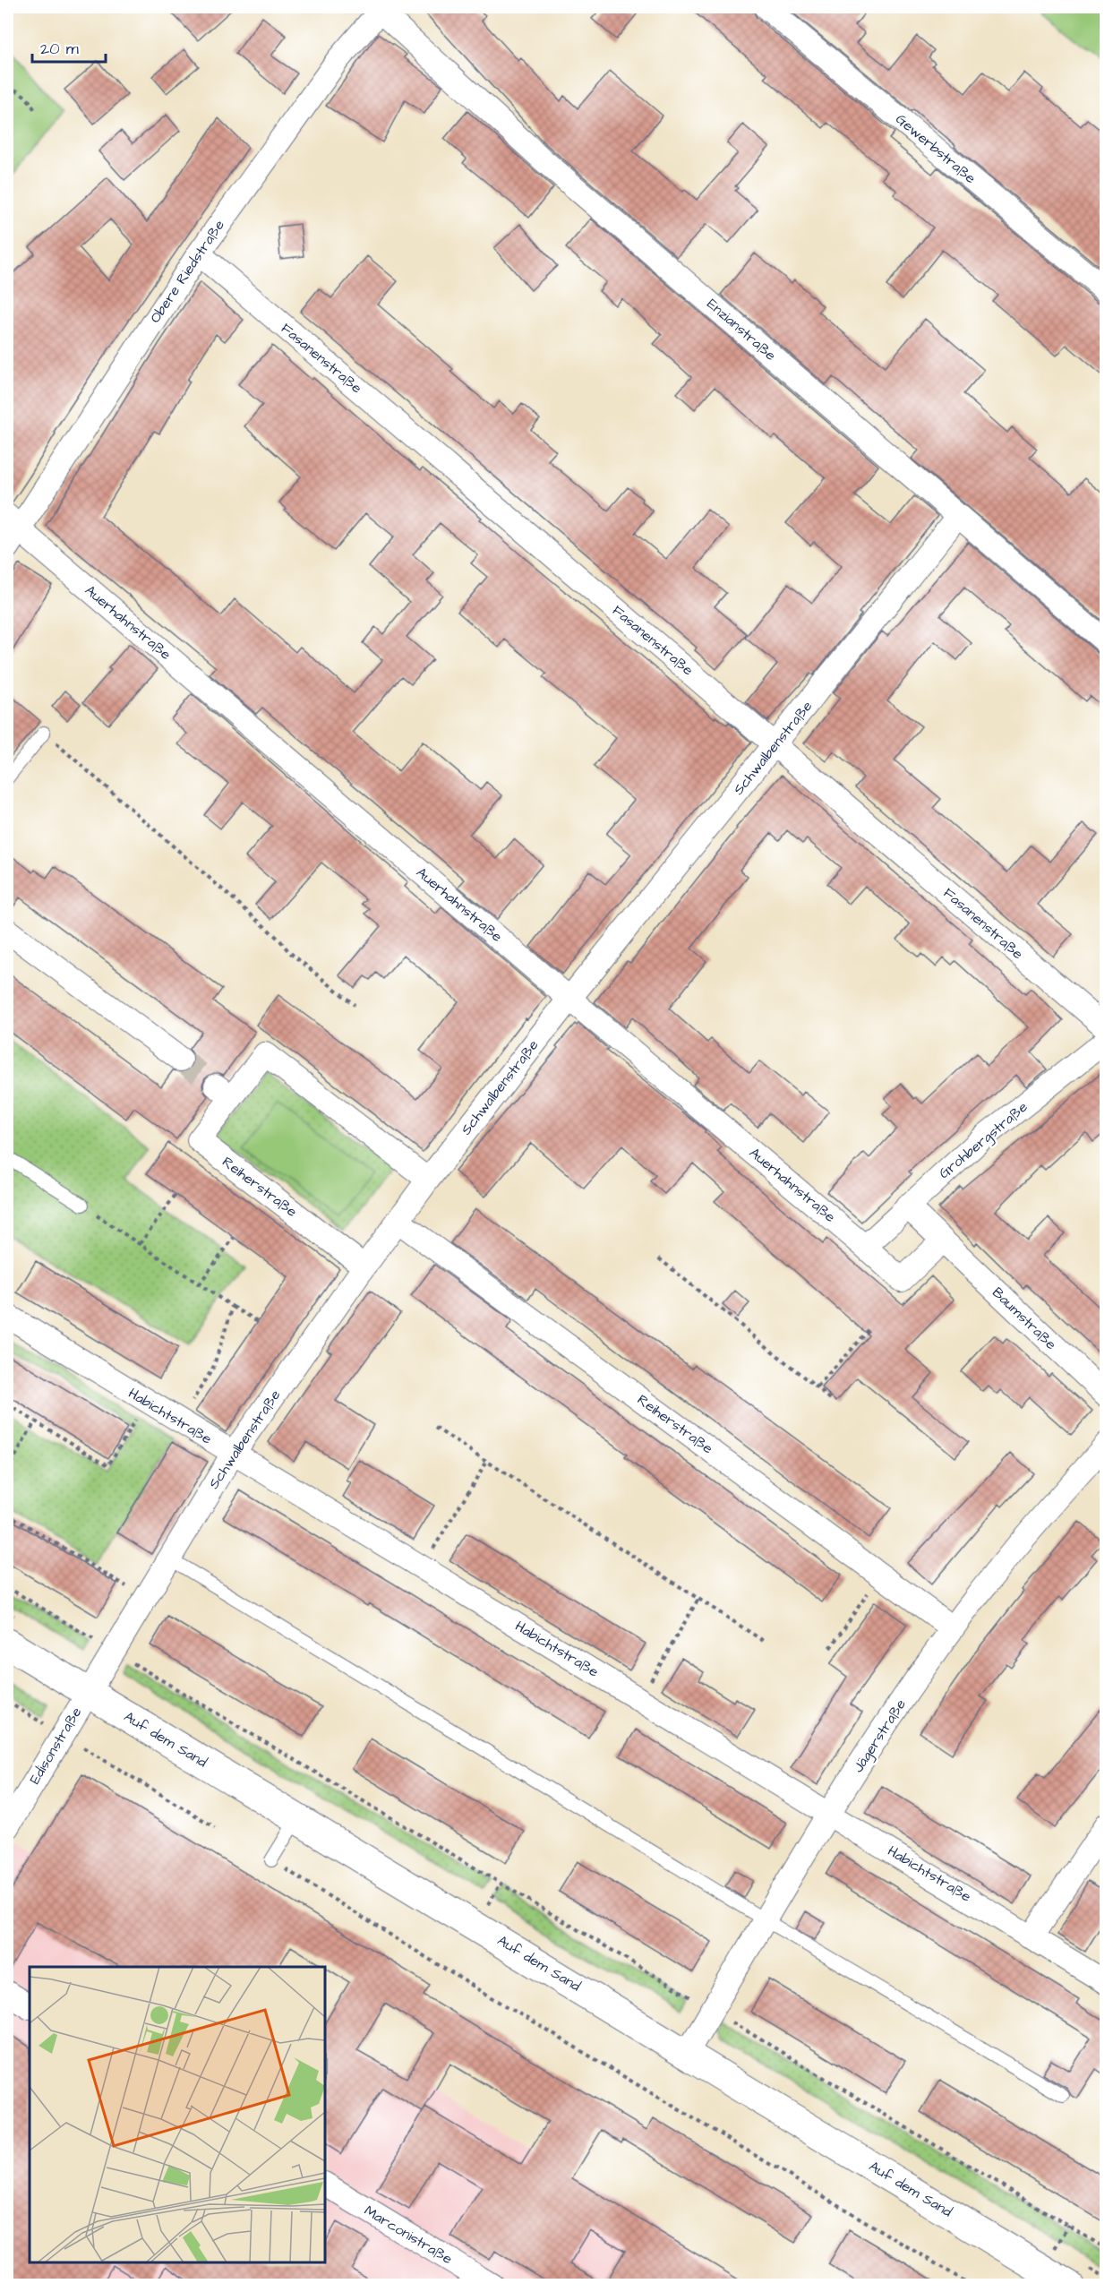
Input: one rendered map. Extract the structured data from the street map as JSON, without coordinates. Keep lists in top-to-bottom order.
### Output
{
  "streets": {
    "street": [
      "Gewerbstraße",
      "Obere Riedstraße",
      "Enzianstraße",
      "Fasanenstraße",
      "Auerhahnstraße",
      "Schwalbenstraße",
      "Grohbergstraße",
      "Reiherstraße",
      "Baumstraße",
      "Habichtstraße",
      "Jägerstraße",
      "Auf dem Sand",
      "Edisonstraße",
      "Marconistraße"
    ]
  },
  "crossings": [
    ["Obere Riedstraße", "Enzianstraße"],
    ["Obere Riedstraße", "Fasanenstraße"],
    ["Obere Riedstraße", "Auerhahnstraße"],
    ["Enzianstraße", "Schwalbenstraße"],
    ["Fasanenstraße", "Schwalbenstraße"],
    ["Auerhahnstraße", "Schwalbenstraße"],
    ["Auerhahnstraße", "Grohbergstraße"],
    ["Auerhahnstraße", "Baumstraße"],
    ["Schwalbenstraße", "Reiherstraße"],
    ["Schwalbenstraße", "Habichtstraße"],
    ["Schwalbenstraße", "Auf dem Sand"],
    ["Schwalbenstraße", "Edisonstraße"],
    ["Grohbergstraße", "Baumstraße"],
    ["Reiherstraße", "Jägerstraße"],
    ["Habichtstraße", "Jägerstraße"],
    ["Jägerstraße", "Auf dem Sand"],
    ["Auf dem Sand", "Edisonstraße"]
  ],
  "scale_bar": "20 m"
}
